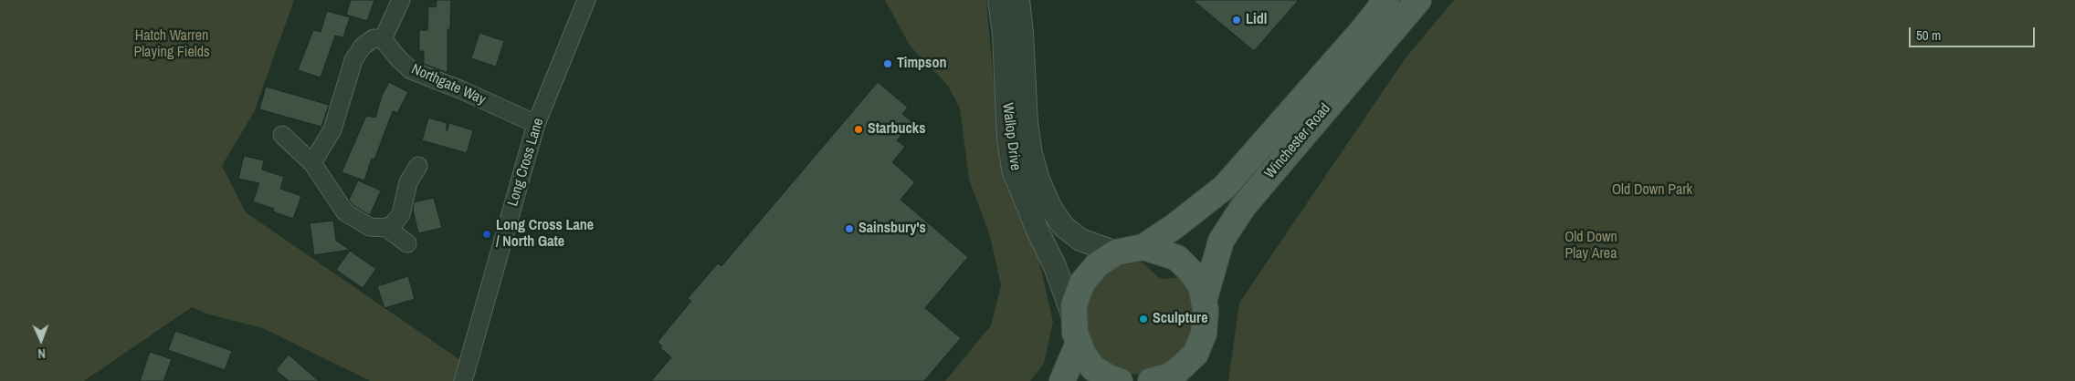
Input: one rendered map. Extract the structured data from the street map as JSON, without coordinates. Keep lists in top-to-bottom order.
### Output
{
  "streets": {
    "main road": ["Winchester Road"],
    "street": ["Northgate Way", "Wallop Drive", "Long Cross Lane"]
  },
  "crossings": [
    ["Northgate Way", "Long Cross Lane"]
  ],
  "parks": ["Hatch Warren Playing Fields", "Old Down Park", "Old Down Play Area"],
  "places": [
    "Lidl",
    "Timpson",
    "Starbucks",
    "Sainsbury's",
    "Long Cross Lane / North Gate",
    "Sculpture"
  ],
  "scale_bar": "50 m",
  "north": "bottom"
}
